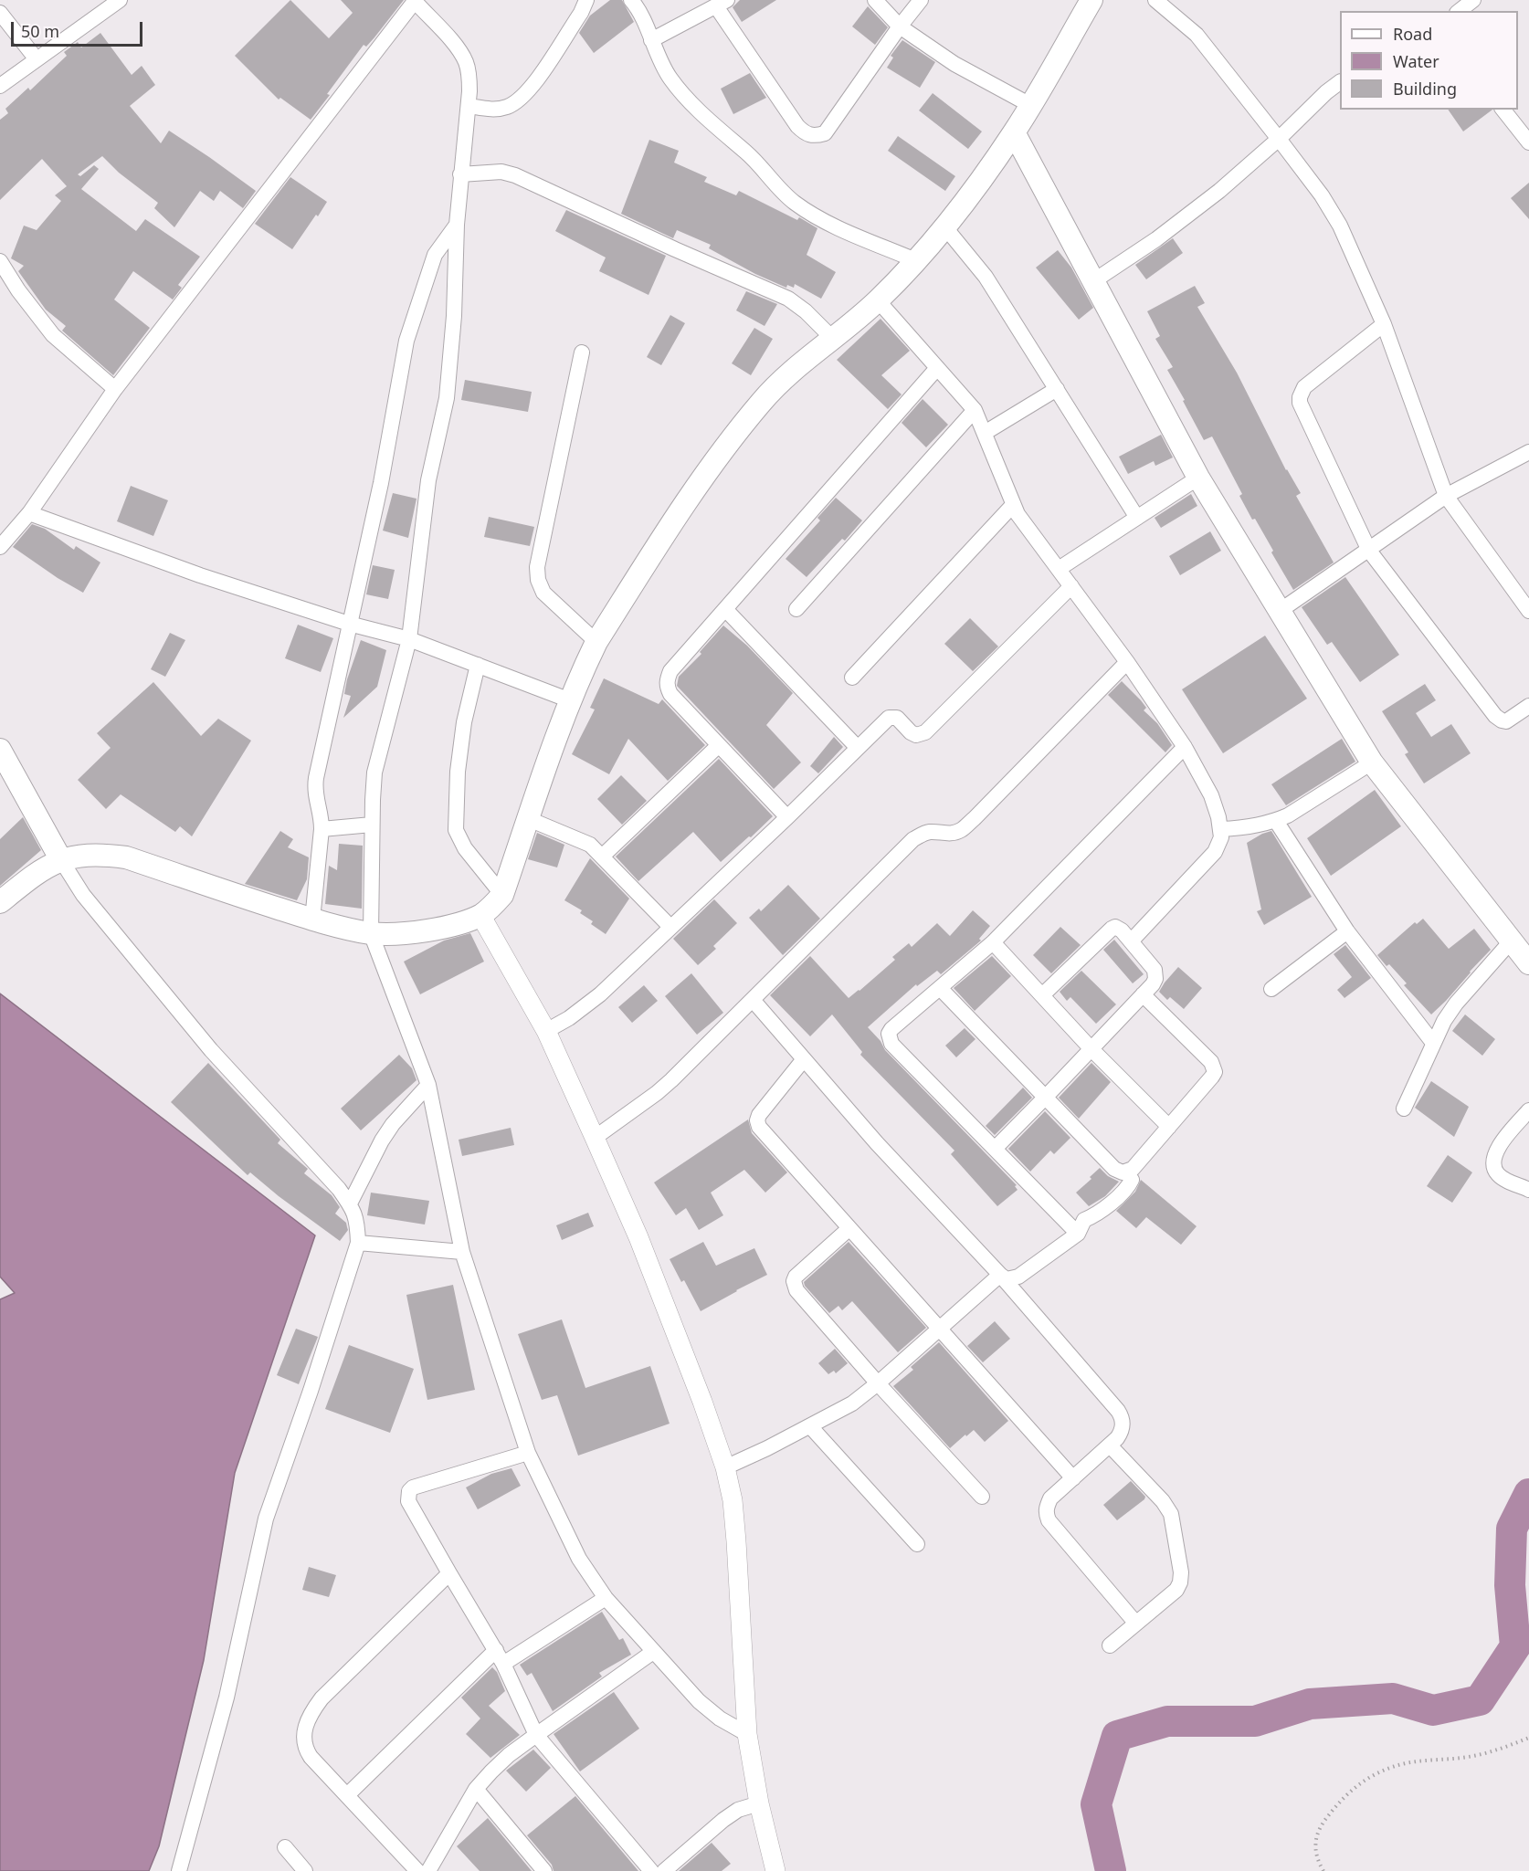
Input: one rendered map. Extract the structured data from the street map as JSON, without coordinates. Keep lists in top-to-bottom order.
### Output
{
  "legend": ["Road", "Water", "Building"],
  "scale_bar": "50 m"
}
